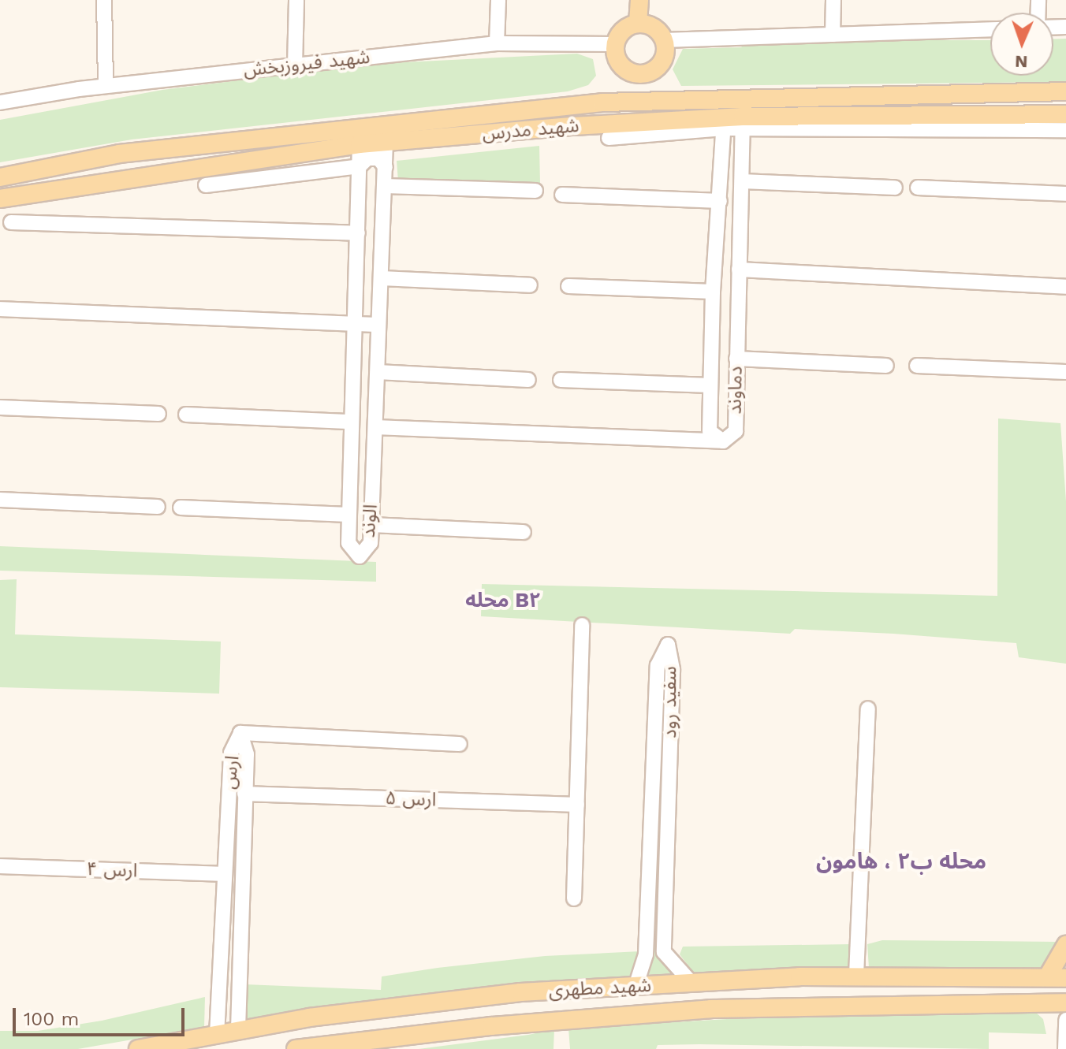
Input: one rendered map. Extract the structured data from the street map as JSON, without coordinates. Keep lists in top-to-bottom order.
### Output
{
  "streets": {
    "main road": ["شهید مدرس", "شهید مطهری"],
    "street": [
      "شهید فیروزبخش",
      "دماوند",
      "الوند",
      "سفید رود",
      "ارس",
      "ارس ۵",
      "ارس ۴"
    ]
  },
  "crossings": [
    ["شهید مدرس", "دماوند"],
    ["شهید مدرس", "الوند"],
    ["سفید رود", "شهید مطهری"],
    ["ارس", "ارس ۵"],
    ["ارس", "ارس ۴"],
    ["ارس", "شهید مطهری"]
  ],
  "districts": ["محله B۲", "محله ب۲ ، هامون"],
  "scale_bar": "100 m",
  "north": "bottom"
}
